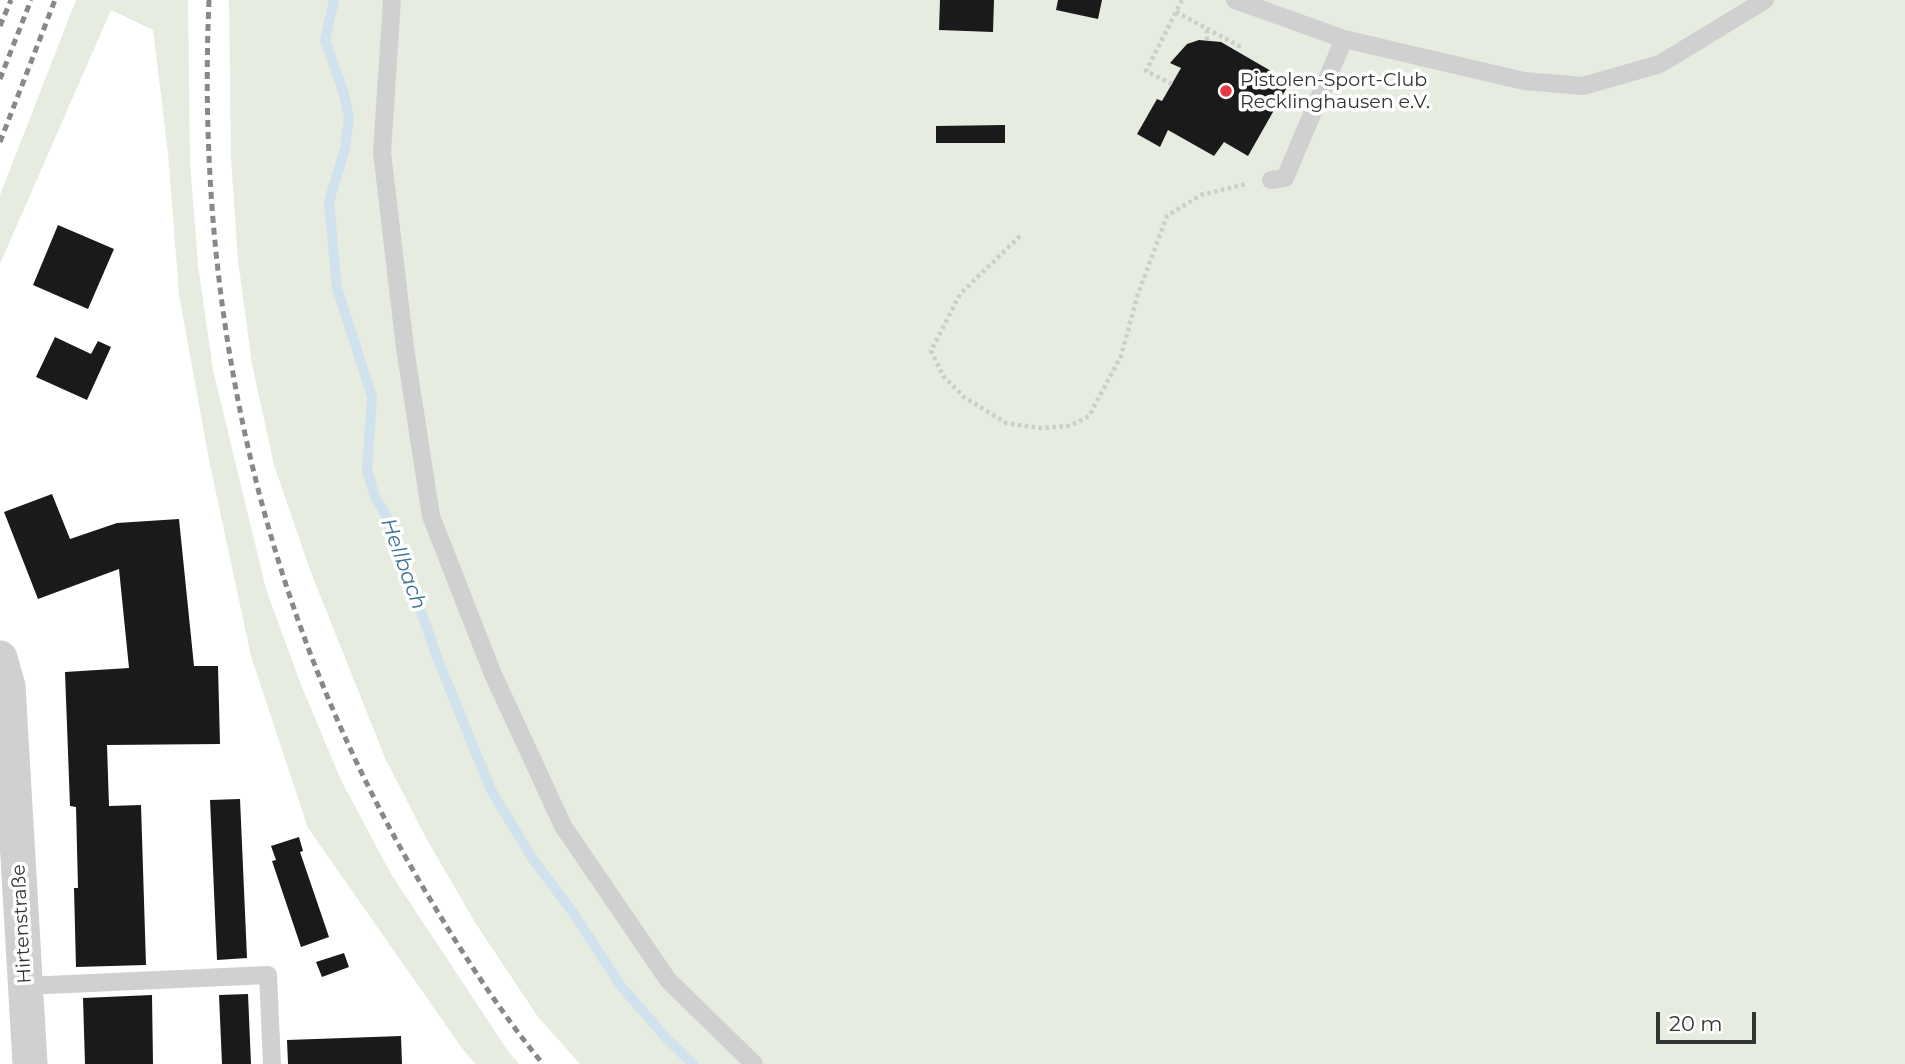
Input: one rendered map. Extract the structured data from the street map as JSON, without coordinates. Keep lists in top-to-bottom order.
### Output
{
  "streets": {
    "street": ["Hirtenstraße"]
  },
  "water": ["Hellbach"],
  "places": ["Pistolen-Sport-Club Recklinghausen e.V."],
  "scale_bar": "20 m"
}
